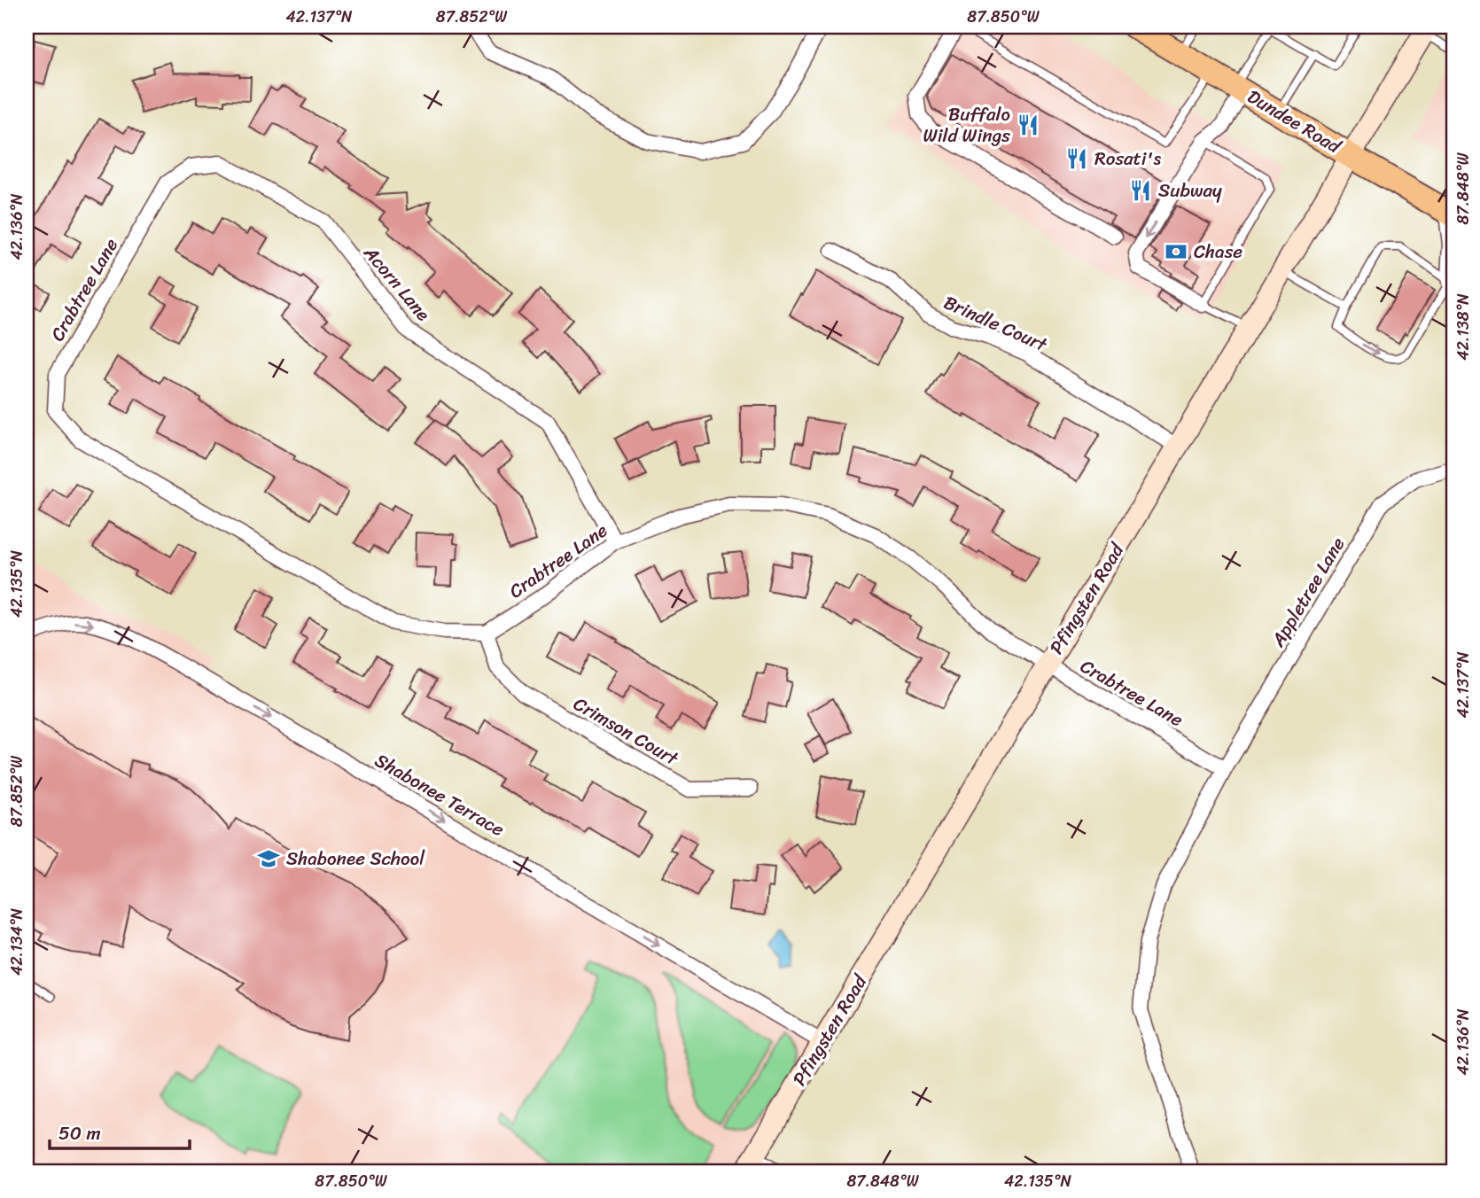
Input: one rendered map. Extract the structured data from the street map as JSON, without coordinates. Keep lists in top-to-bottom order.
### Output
{
  "streets": {
    "main road": ["Dundee Road", "Pfingsten Road"],
    "street": [
      "Acorn Lane",
      "Crabtree Lane",
      "Brindle Court",
      "Appletree Lane",
      "Crimson Court",
      "Shabonee Terrace"
    ]
  },
  "crossings": [
    ["Dundee Road", "Pfingsten Road"],
    ["Acorn Lane", "Crabtree Lane"],
    ["Crabtree Lane", "Appletree Lane"],
    ["Crabtree Lane", "Pfingsten Road"],
    ["Crabtree Lane", "Crimson Court"],
    ["Brindle Court", "Pfingsten Road"],
    ["Pfingsten Road", "Shabonee Terrace"]
  ],
  "one_way": ["Shabonee Terrace"],
  "places": {
    "restaurant": ["Buffalo Wild Wings", "Rosati's", "Subway"],
    "bank": ["Chase"],
    "school or university": ["Shabonee School"]
  },
  "scale_bar": "50 m",
  "coordinates": [
    "42.137°N",
    "87.852°W",
    "87.850°W",
    "87.848°W",
    "42.136°N",
    "42.138°N",
    "42.135°N",
    "42.134°N"
  ]
}
